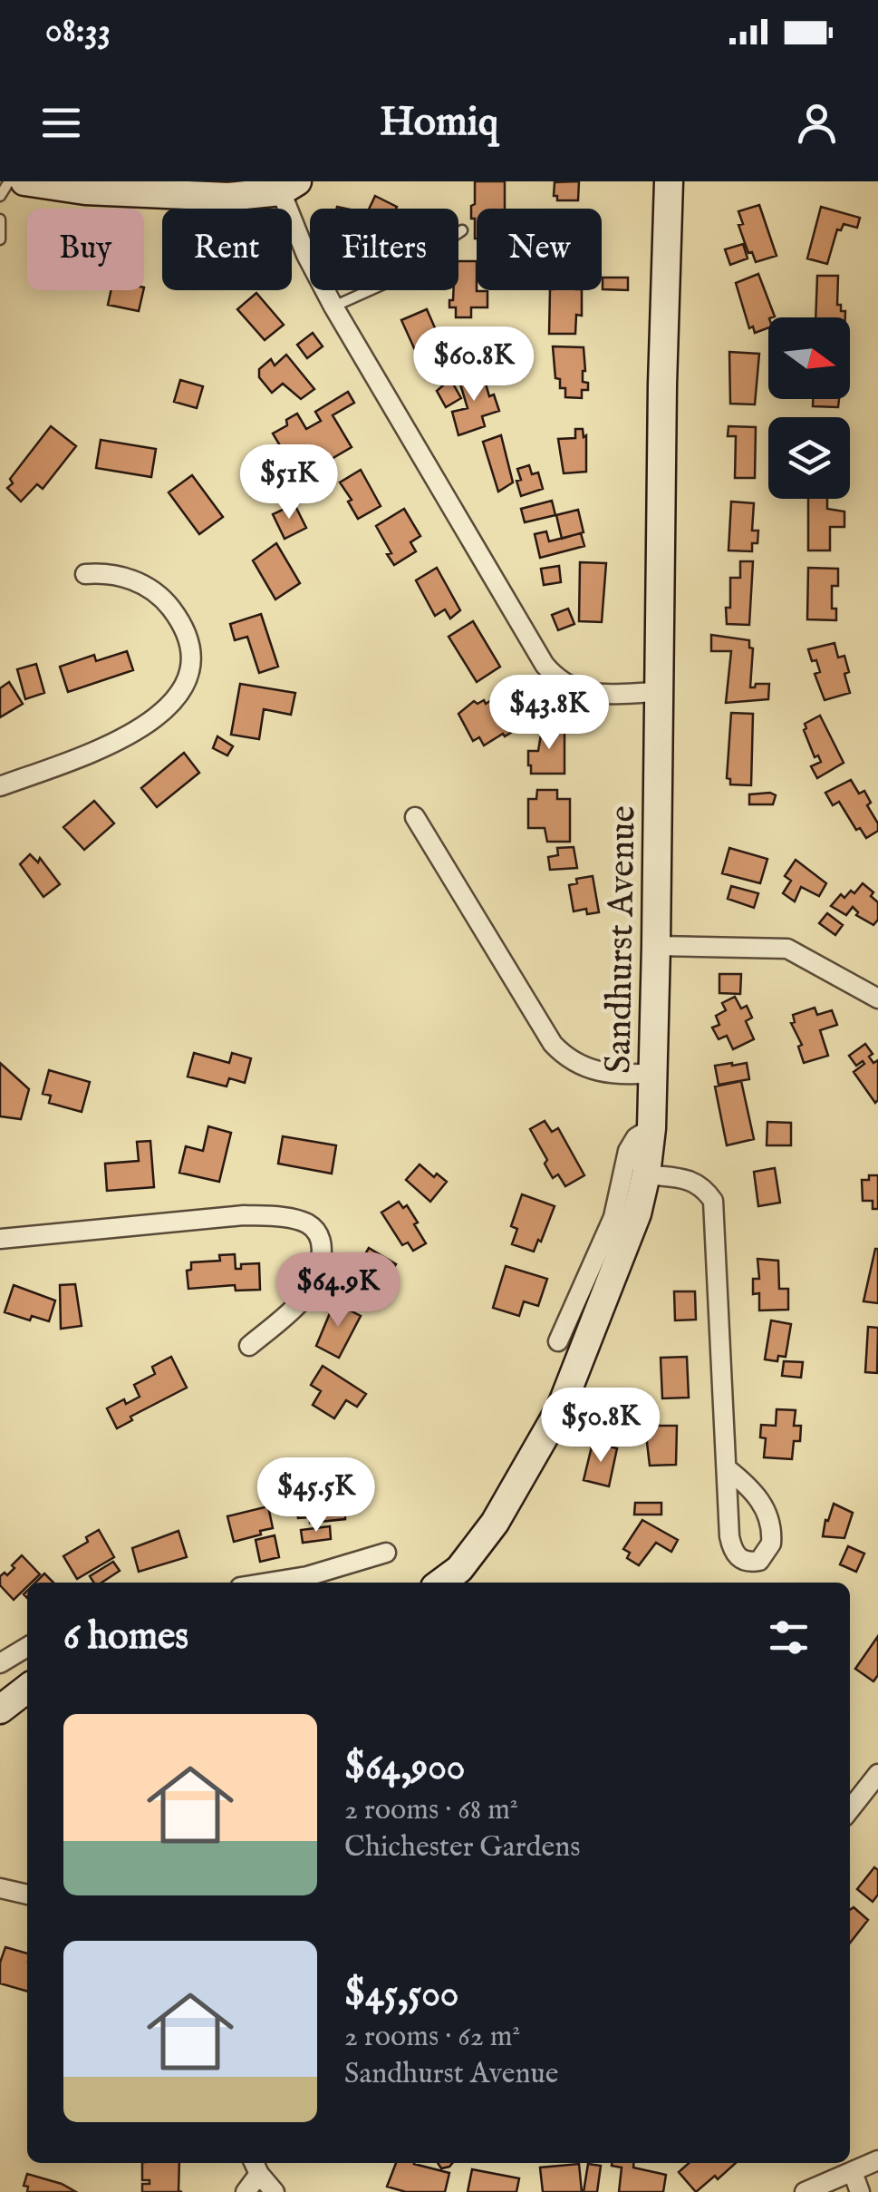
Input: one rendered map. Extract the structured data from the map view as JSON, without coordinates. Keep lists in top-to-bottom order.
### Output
{
  "streets": {
    "street": ["Sandhurst Avenue"]
  },
  "north": "right",
  "page": {
    "status": "08:33",
    "header": "Homiq",
    "chip": [
      "Buy",
      "Rent",
      "Filters",
      "New"
    ],
    "price": [
      "$60.8K",
      "$51K",
      "$43.8K",
      "$64.9K",
      "$50.8K",
      "$45.5K"
    ],
    "heading": "6 homes",
    "list": [
      {
        "name": "$64,900",
        "note": "2 rooms · 68 m² · Chichester Gardens"
      },
      {
        "name": "$45,500",
        "note": "2 rooms · 62 m² · Sandhurst Avenue"
      }
    ]
  }
}
